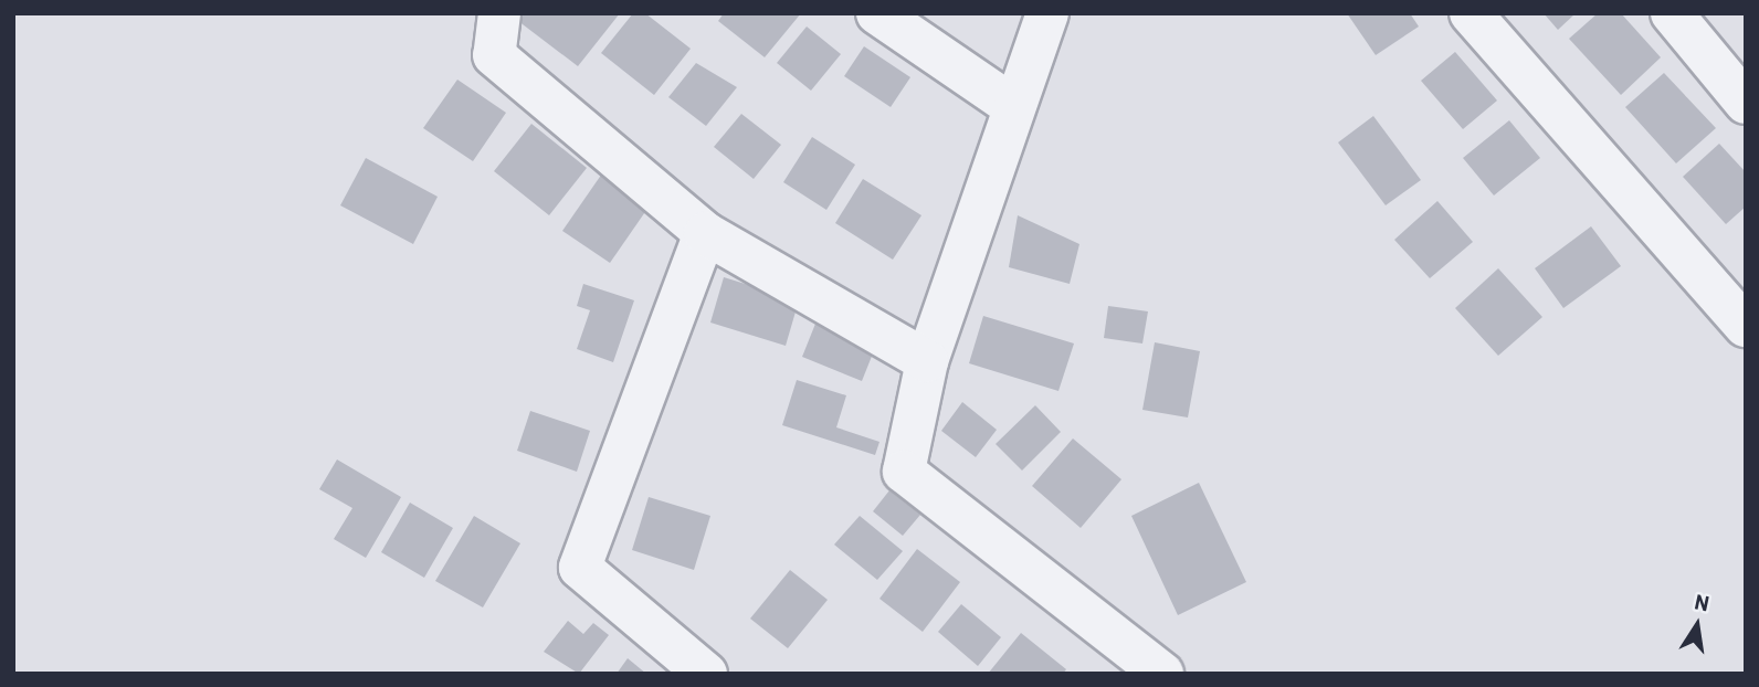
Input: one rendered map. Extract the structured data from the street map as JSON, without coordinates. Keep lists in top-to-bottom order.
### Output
{
  "north": "top"
}
